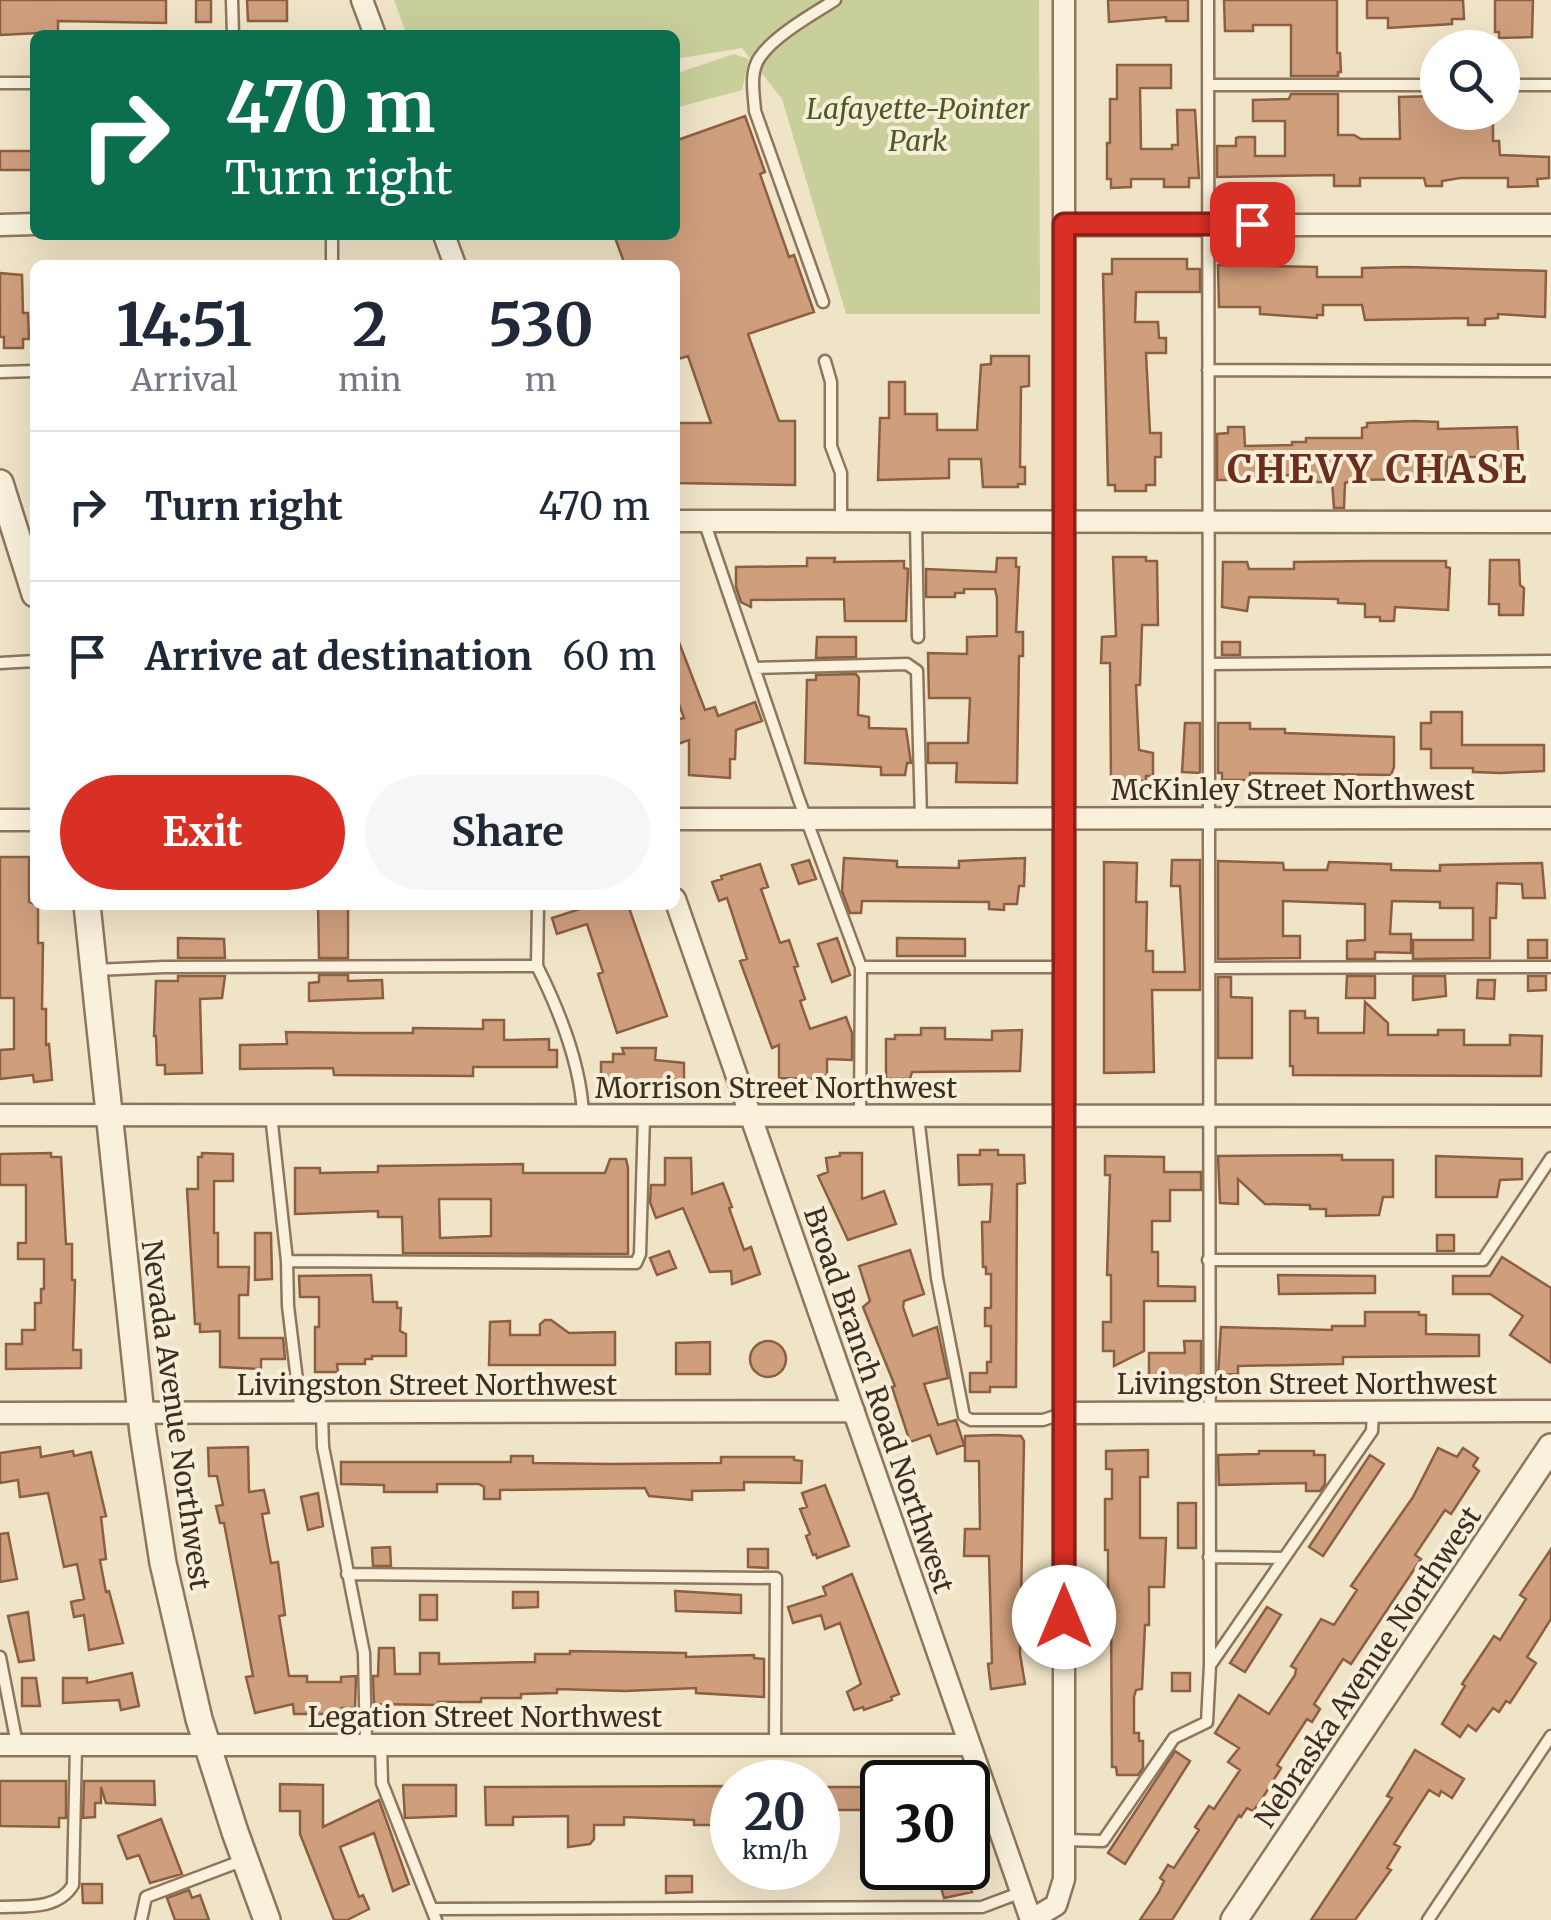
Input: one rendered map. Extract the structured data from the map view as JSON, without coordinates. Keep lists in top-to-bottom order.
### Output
{
  "streets": {
    "street": [
      "McKinley Street Northwest",
      "Morrison Street Northwest",
      "Livingston Street Northwest",
      "Broad Branch Road Northwest",
      "Nevada Avenue Northwest",
      "Nebraska Avenue Northwest",
      "Legation Street Northwest"
    ]
  },
  "crossings": [
    ["Morrison Street Northwest", "Broad Branch Road Northwest"],
    ["Morrison Street Northwest", "Nevada Avenue Northwest"],
    ["Livingston Street Northwest", "Broad Branch Road Northwest"],
    ["Livingston Street Northwest", "Nevada Avenue Northwest"],
    ["Broad Branch Road Northwest", "Legation Street Northwest"],
    ["Nevada Avenue Northwest", "Legation Street Northwest"]
  ],
  "districts": ["CHEVY CHASE"],
  "parks": ["Lafayette-Pointer Park"],
  "page": {
    "turn": ["470 m", "Turn right"],
    "eta": [
      "14:51",
      "Arrival",
      "2",
      "min",
      "530",
      "m"
    ],
    "list": [
      {
        "name": "Turn right",
        "value": "470 m"
      },
      {
        "name": "Arrive at destination",
        "value": "60 m"
      }
    ],
    "buttons": ["Exit", "Share"],
    "speed": "20 km/h",
    "limit": "30"
  }
}
